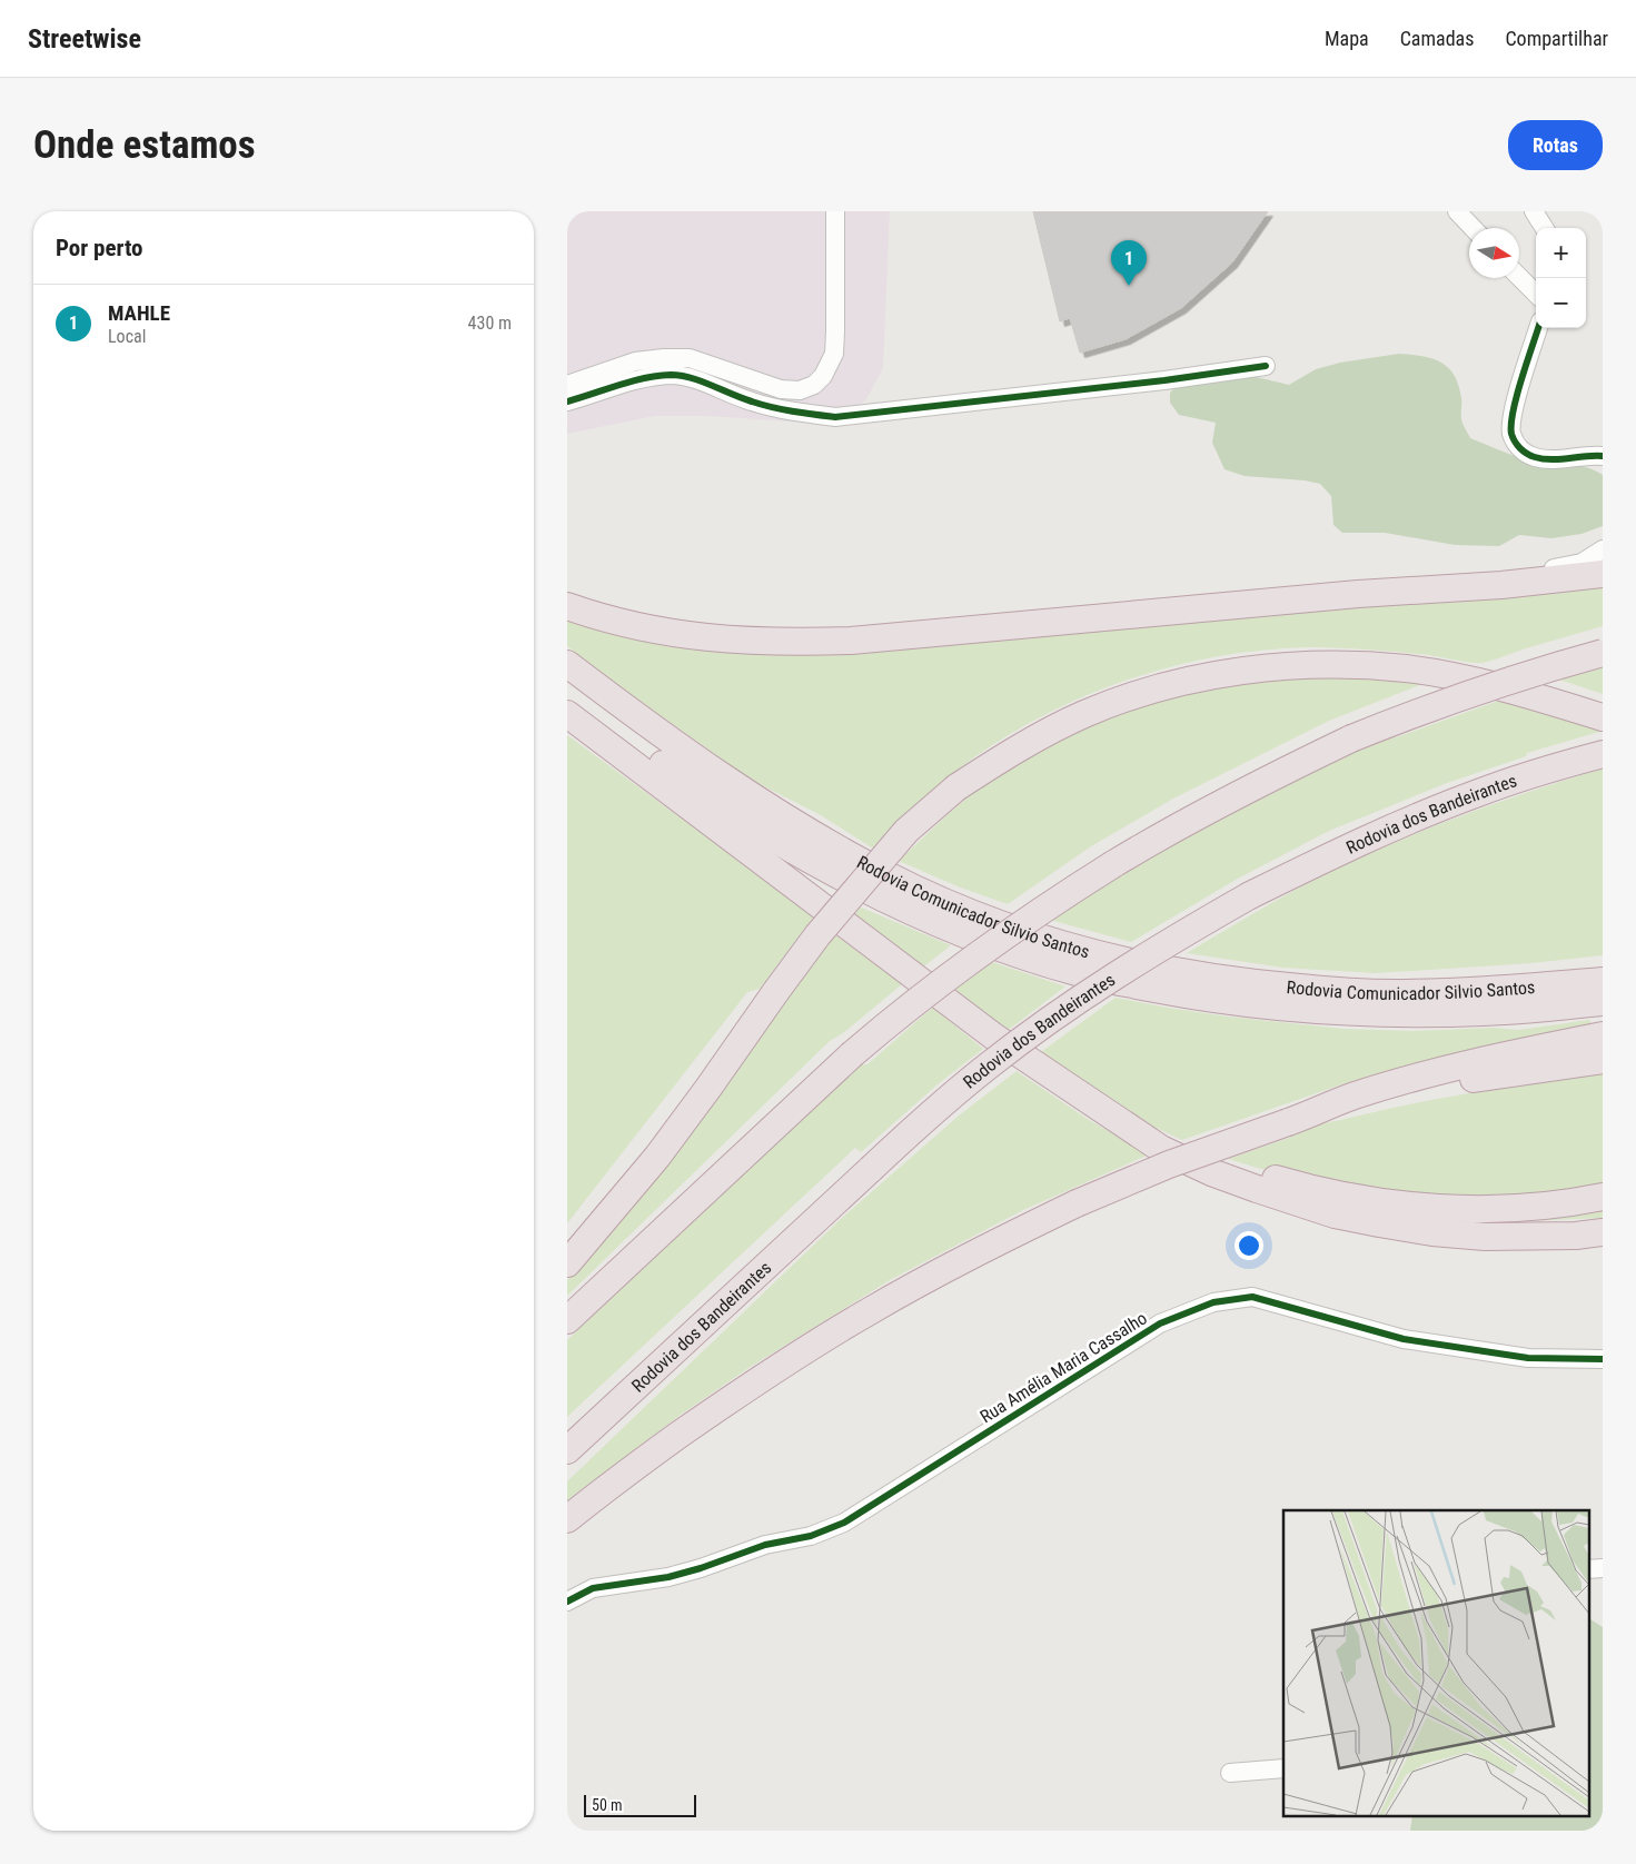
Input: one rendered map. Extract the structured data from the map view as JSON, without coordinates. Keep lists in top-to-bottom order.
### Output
{
  "streets": {
    "highway": ["Rodovia dos Bandeirantes", "Rodovia Comunicador Silvio Santos"],
    "street": ["Rua Amélia Maria Cassalho"]
  },
  "scale_bar": "50 m",
  "north": "right",
  "page": {
    "header": "Streetwise",
    "nav": ["Mapa", "Camadas", "Compartilhar"],
    "buttons": "Rotas",
    "title": "Onde estamos",
    "heading": "Por perto",
    "map_buttons": ["+", "−"],
    "pins": "1",
    "list": [
      {
        "mark": "1",
        "name": "MAHLE",
        "note": "Local",
        "value": "430 m"
      }
    ],
    "scale": "50 m"
  }
}
